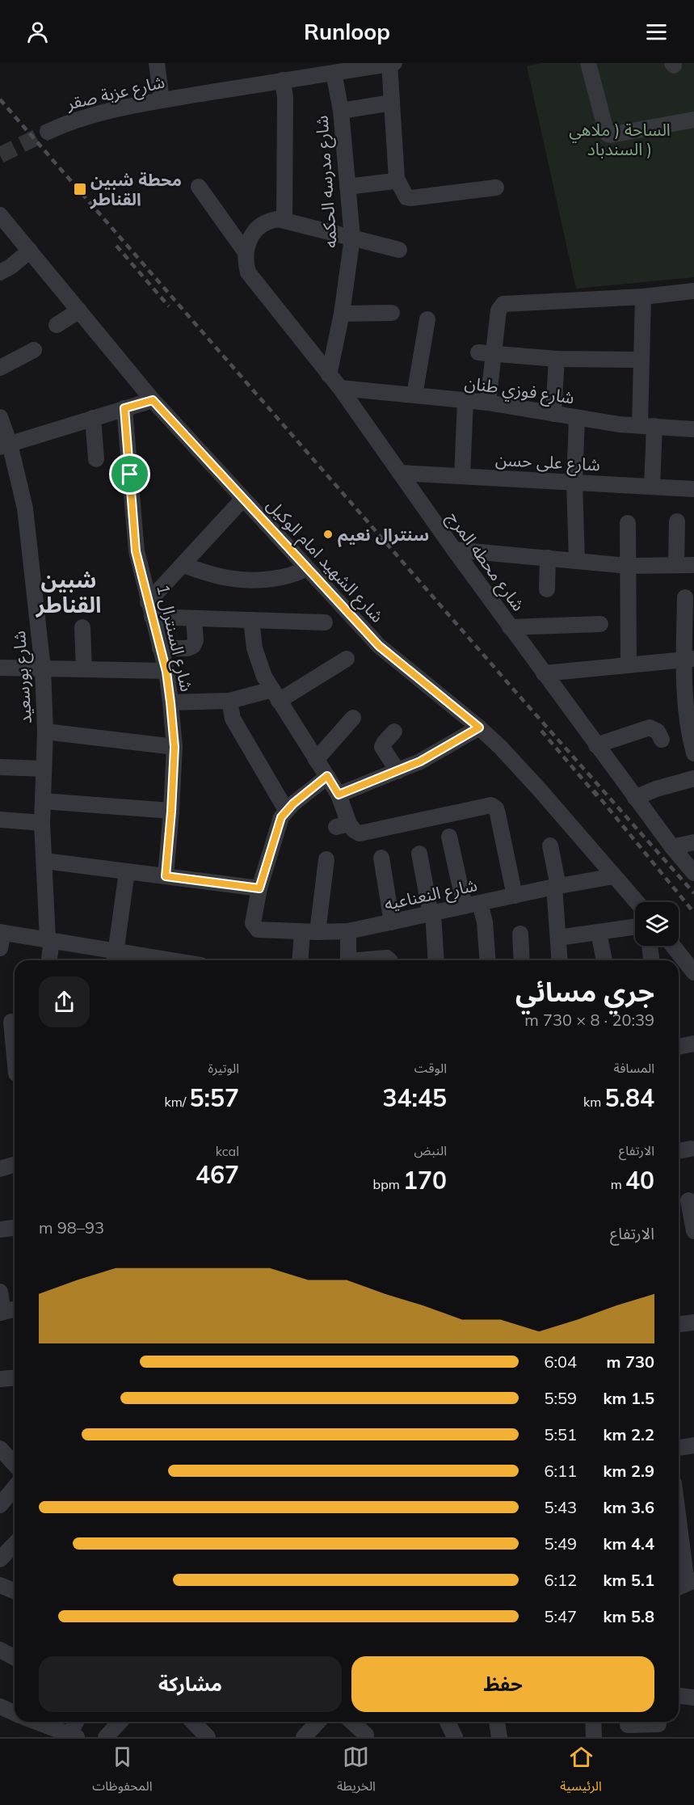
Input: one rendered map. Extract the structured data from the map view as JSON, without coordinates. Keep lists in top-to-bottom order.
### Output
{
  "streets": {
    "street": [
      "شارع عزبة صقر",
      "شارع مدرسه الحكمه",
      "شارع فوزي طنان",
      "شارع على حسن",
      "شارع الشهيد امام الوكيل",
      "شارع محطه المرج",
      "شارع السنترال 1",
      "شارع بورسعيد",
      "شارع النعناعيه"
    ]
  },
  "crossings": [
    ["شارع عزبة صقر", "شارع مدرسه الحكمه"],
    ["شارع مدرسه الحكمه", "شارع محطه المرج"],
    ["شارع فوزي طنان", "شارع محطه المرج"],
    ["شارع على حسن", "شارع محطه المرج"],
    ["شارع الشهيد امام الوكيل", "شارع النعناعيه"]
  ],
  "districts": ["شبين القناطر"],
  "parks": ["الساحة ( ملاهي السندباد )"],
  "places": {
    "transit": ["محطة شبين القناطر"],
    "other": ["سنترال نعيم"]
  },
  "page": {
    "header": "Runloop",
    "heading": ["جري مسائي", "20:39 · 8 × 730 m"],
    "stats": [
      ["المسافة", "5.84 km"],
      ["الوقت", "34:45"],
      ["الوتيرة", "5:57 /km"],
      ["الارتفاع", "40 m"],
      ["النبض", "170 bpm"],
      ["kcal", "467"]
    ],
    "chart": ["الارتفاع", "93–98 m"],
    "list": [
      {
        "name": "730 m",
        "note": "6:04"
      },
      {
        "name": "1.5 km",
        "note": "5:59"
      },
      {
        "name": "2.2 km",
        "note": "5:51"
      },
      {
        "name": "2.9 km",
        "note": "6:11"
      },
      {
        "name": "3.6 km",
        "note": "5:43"
      },
      {
        "name": "4.4 km",
        "note": "5:49"
      },
      {
        "name": "5.1 km",
        "note": "6:12"
      },
      {
        "name": "5.8 km",
        "note": "5:47"
      }
    ],
    "buttons": ["حفظ", "مشاركة"],
    "tabs": ["الرئيسية", "الخريطة", "المحفوظات"]
  }
}
